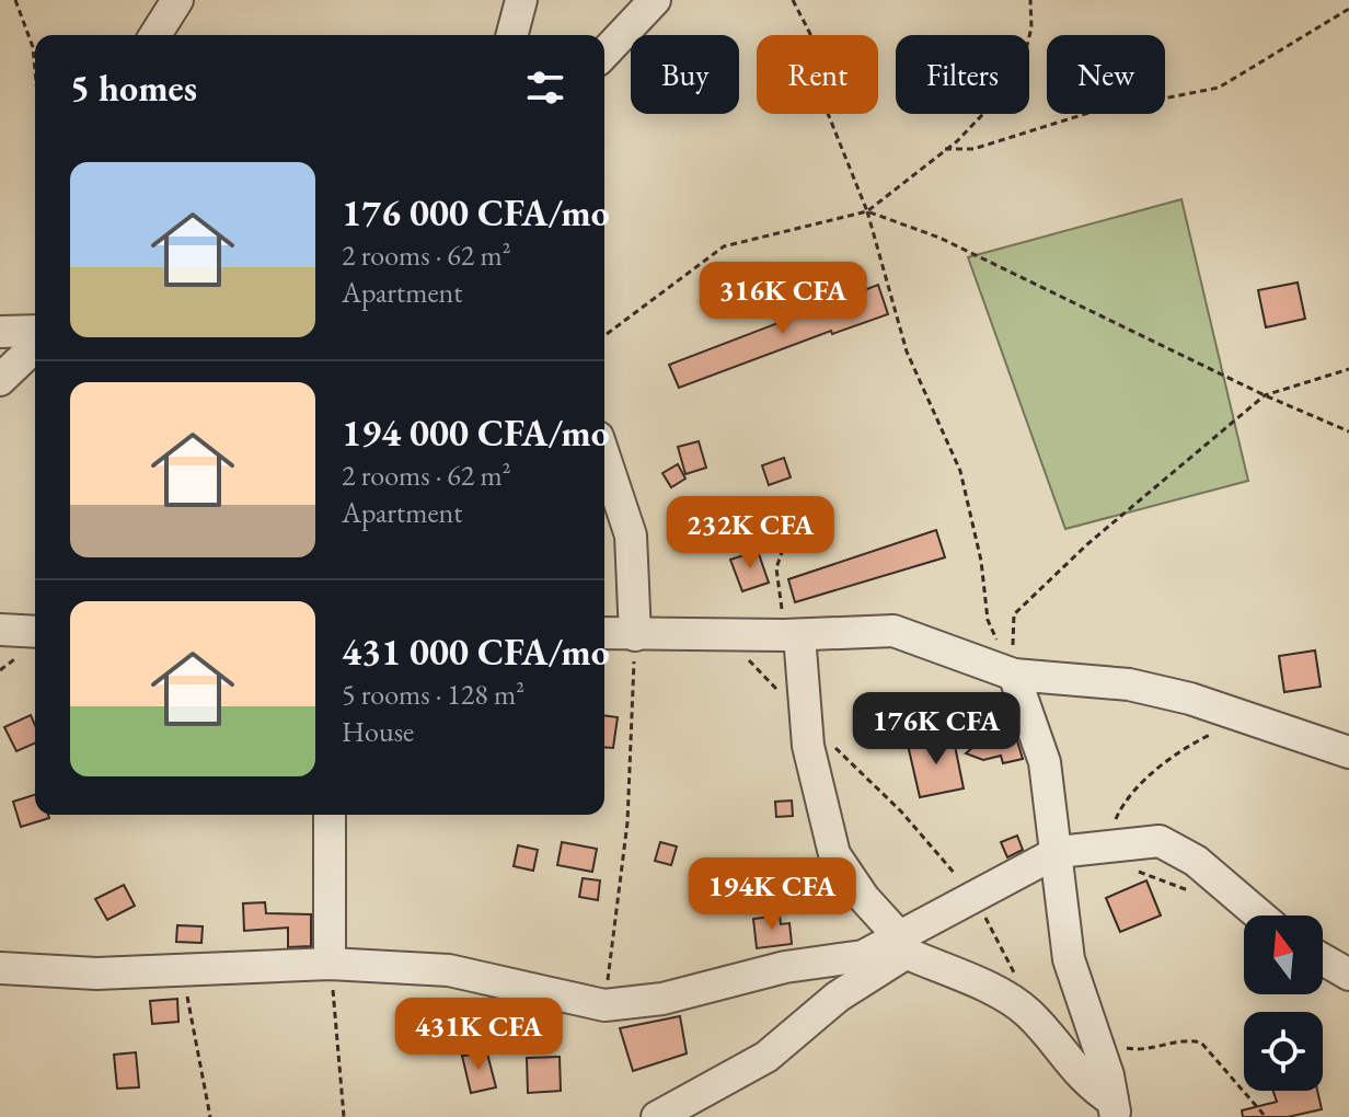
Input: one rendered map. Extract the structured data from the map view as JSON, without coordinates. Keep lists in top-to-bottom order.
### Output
{
  "north": "top",
  "page": {
    "chip": [
      "Buy",
      "Rent",
      "Filters",
      "New"
    ],
    "heading": "5 homes",
    "list": [
      {
        "name": "176 000 CFA/mo",
        "note": "2 rooms · 62 m² · Apartment"
      },
      {
        "name": "194 000 CFA/mo",
        "note": "2 rooms · 62 m² · Apartment"
      },
      {
        "name": "431 000 CFA/mo",
        "note": "5 rooms · 128 m² · House"
      }
    ],
    "price": [
      "316K CFA",
      "232K CFA",
      "176K CFA",
      "194K CFA",
      "431K CFA"
    ]
  }
}
